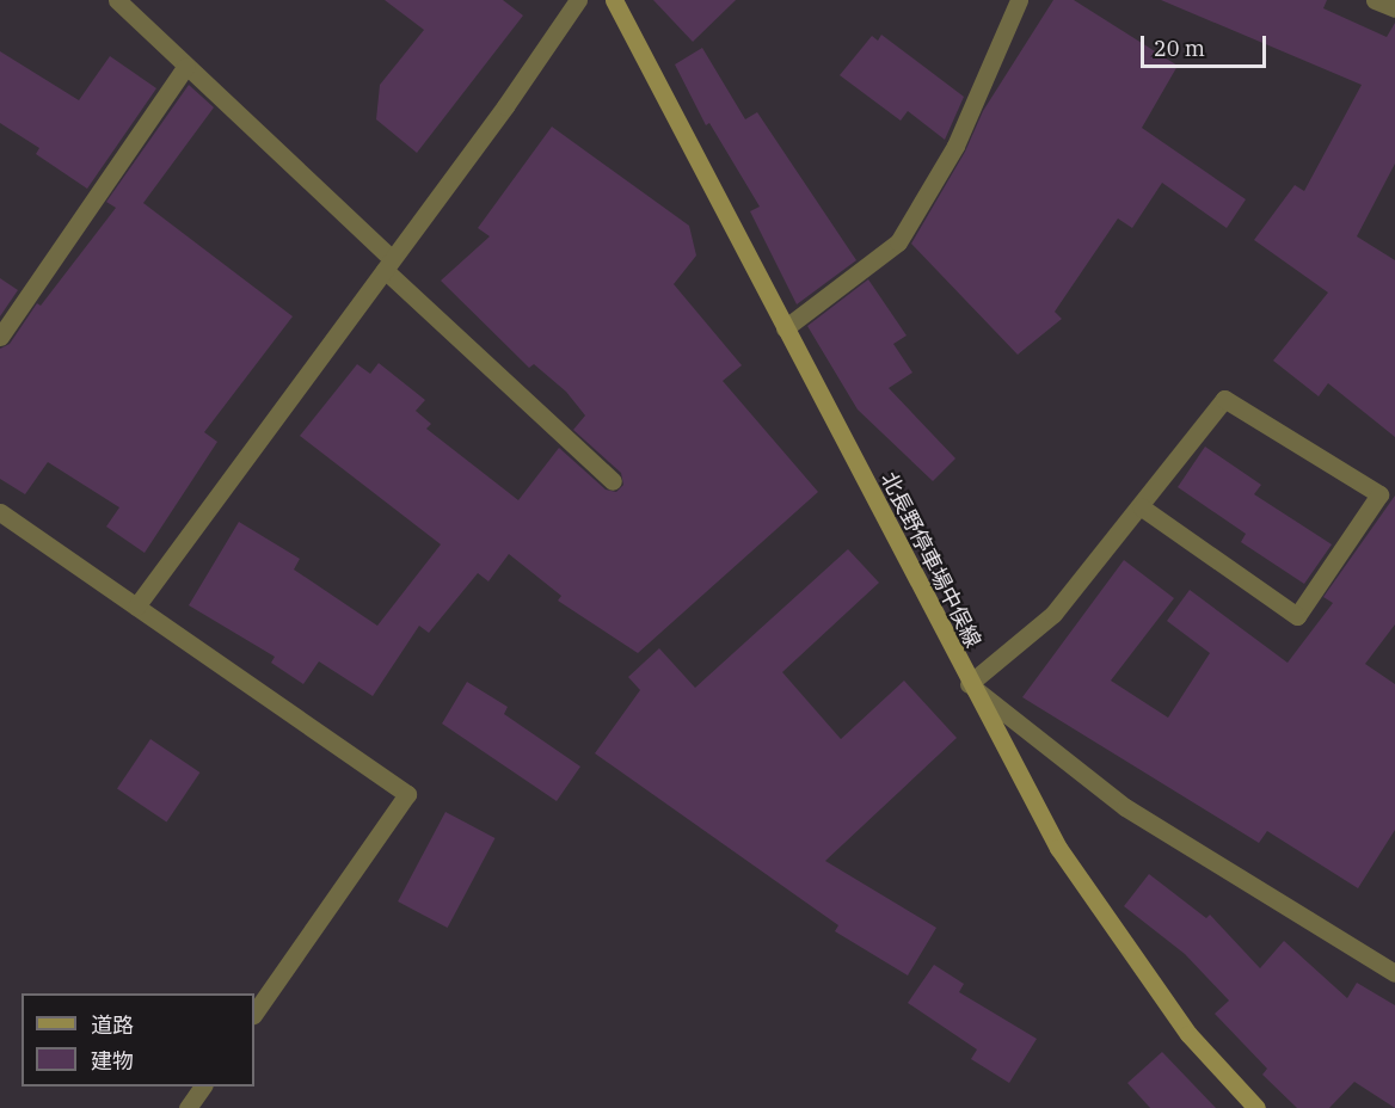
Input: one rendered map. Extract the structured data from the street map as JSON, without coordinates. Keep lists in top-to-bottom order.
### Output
{
  "streets": {
    "main road": ["北長野停車場中俣線"]
  },
  "legend": ["道路", "建物"],
  "scale_bar": "20 m"
}
